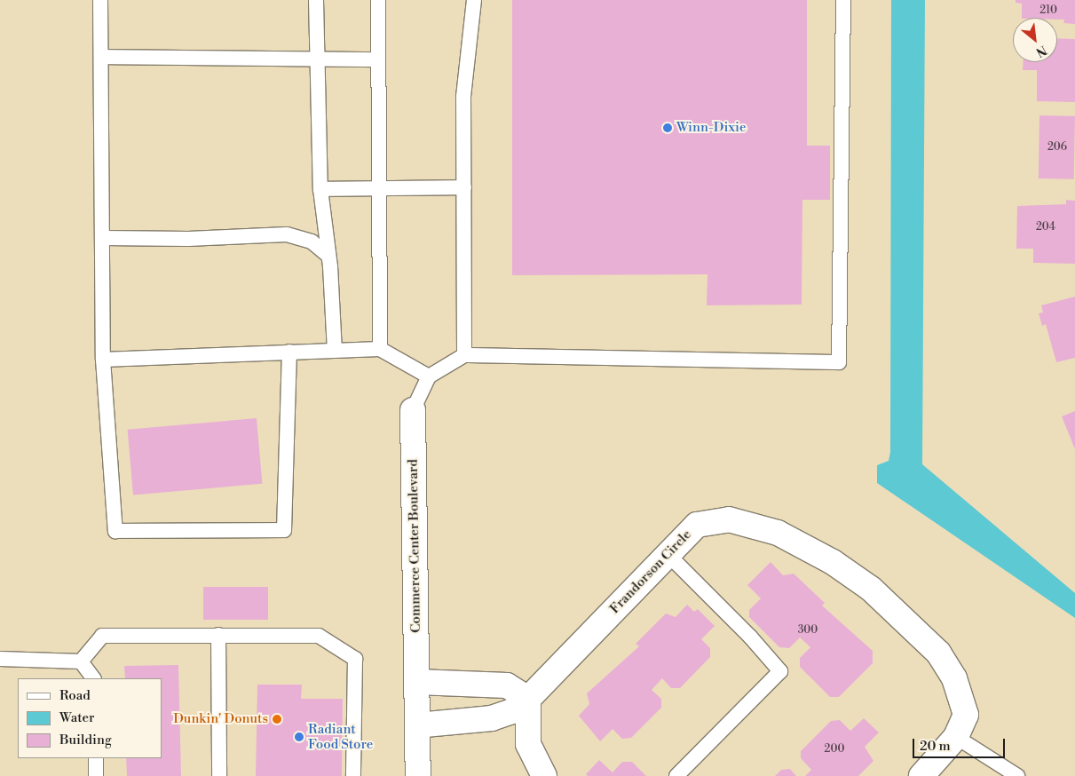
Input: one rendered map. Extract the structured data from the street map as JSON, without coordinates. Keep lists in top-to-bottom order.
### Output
{
  "streets": {
    "street": ["Commerce Center Boulevard", "Frandorson Circle"]
  },
  "places": ["Winn-Dixie", "Dunkin' Donuts", "Radiant Food Store"],
  "house_numbers": [
    "210",
    "206",
    "204",
    "300",
    "200"
  ],
  "legend": ["Road", "Water", "Building"],
  "scale_bar": "20 m",
  "north": "bottom right"
}
